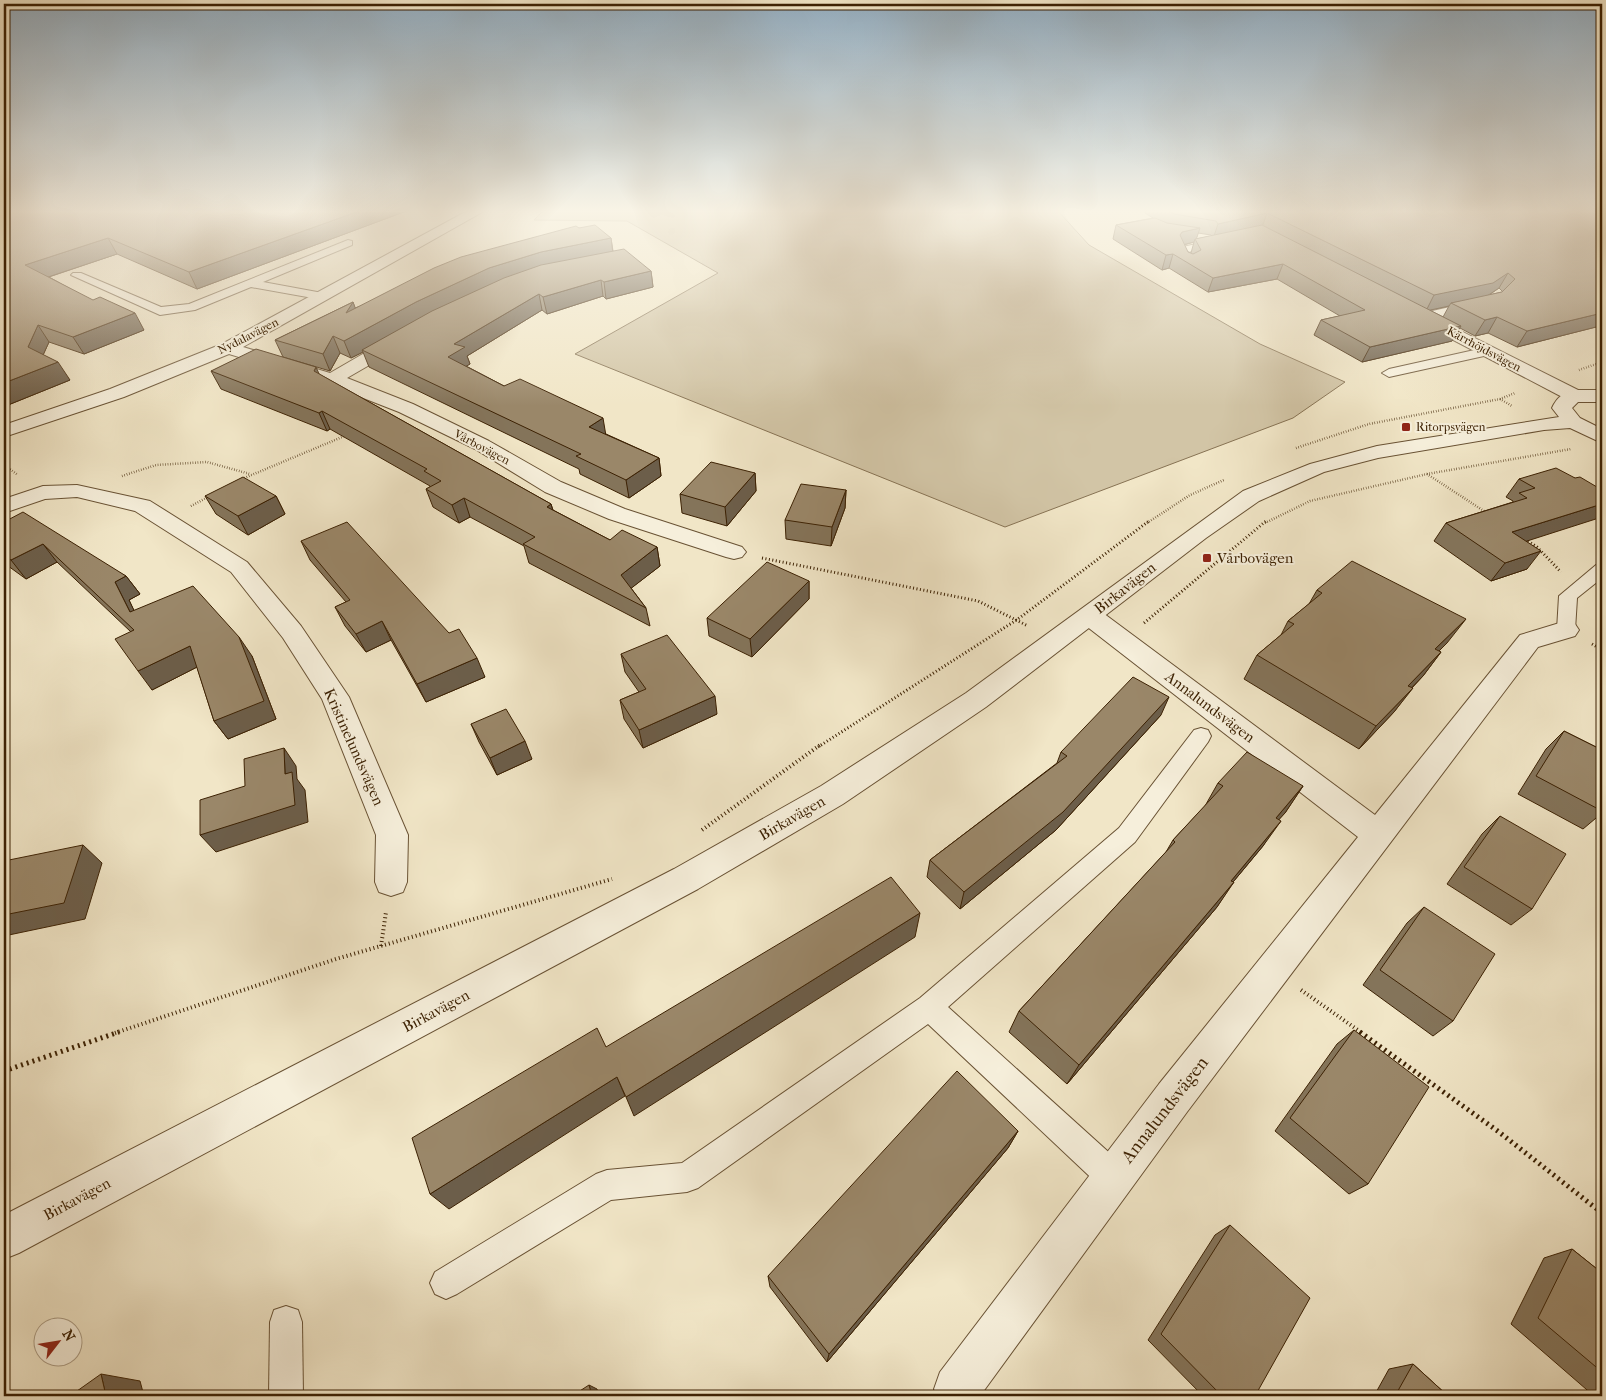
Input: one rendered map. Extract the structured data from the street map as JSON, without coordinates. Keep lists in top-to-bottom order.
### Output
{
  "streets": {
    "street": [
      "Nydalavägen",
      "Kärrhöjdsvägen",
      "Vårbovägen",
      "Birkavägen",
      "Annalundsvägen",
      "Kristinelundsvägen"
    ]
  },
  "crossings": [
    ["Nydalavägen", "Vårbovägen"],
    ["Kärrhöjdsvägen", "Birkavägen"],
    ["Birkavägen", "Annalundsvägen"]
  ],
  "places": {
    "transit": ["Ritorpsvägen", "Vårbovägen"]
  },
  "north": "top right"
}
